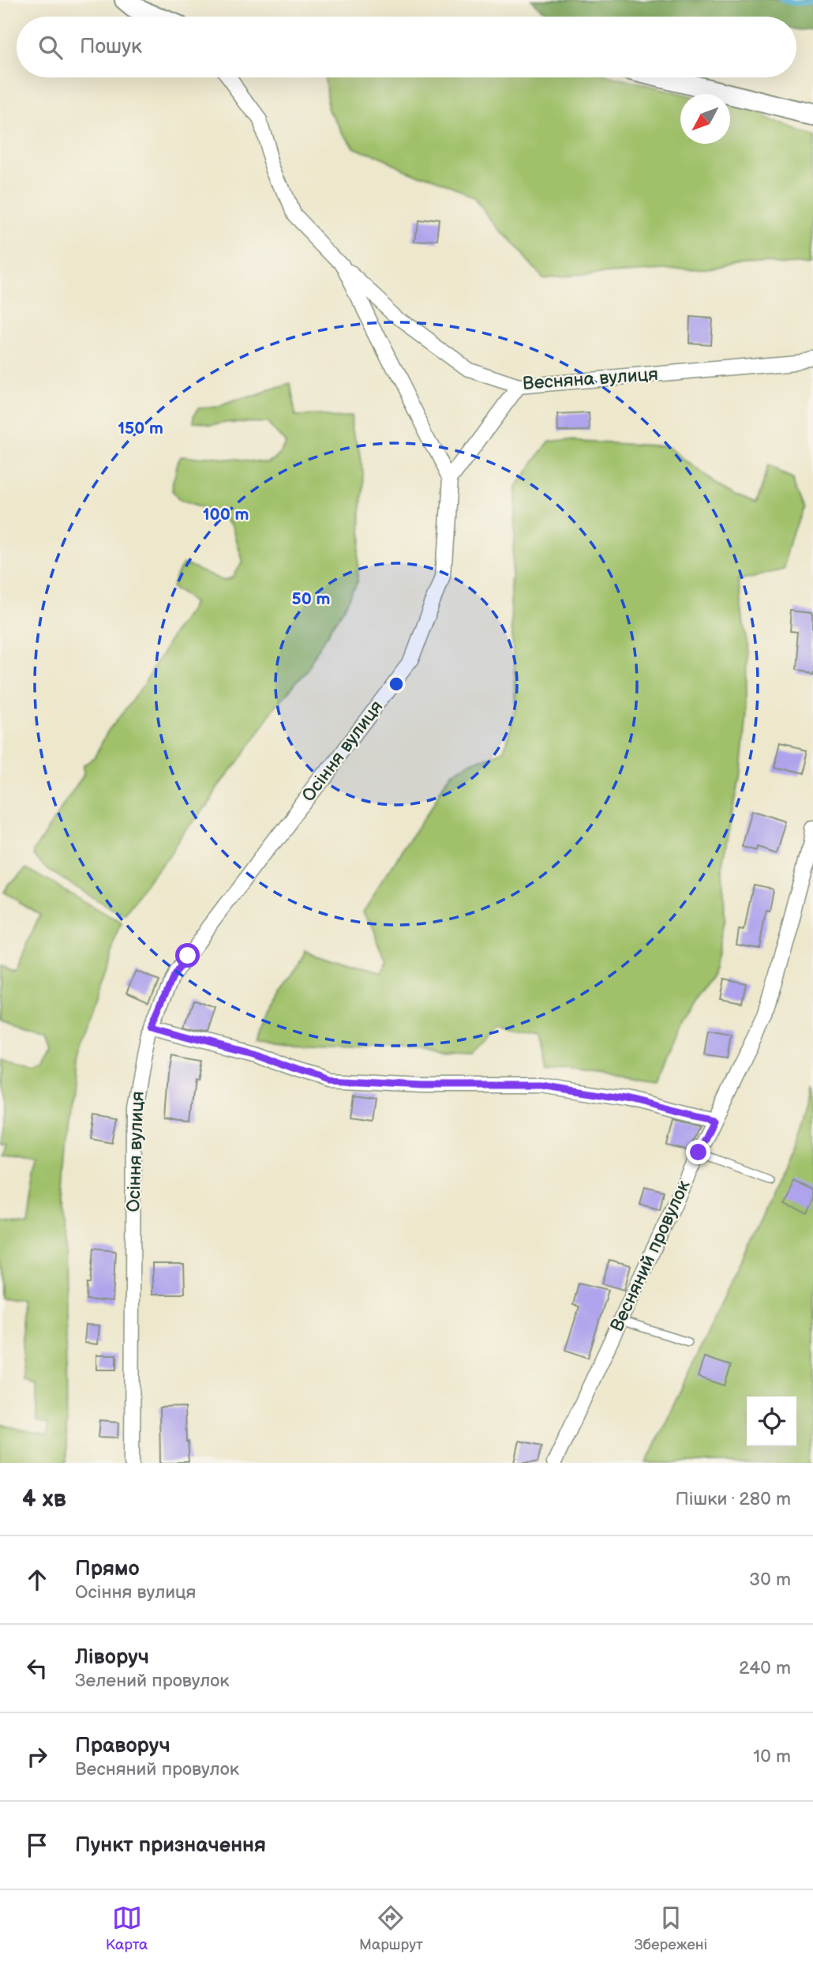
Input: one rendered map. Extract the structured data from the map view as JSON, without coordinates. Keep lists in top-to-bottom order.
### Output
{
  "streets": {
    "street": ["Весняна вулиця", "Осіння вулиця", "Весняний провулок"]
  },
  "north": "bottom left",
  "page": {
    "search": "Пошук",
    "heading": ["4 хв", "Пішки · 280 m"],
    "list": [
      ["Прямо", "Осіння вулиця", "30 m"],
      ["Ліворуч", "Зелений провулок", "240 m"],
      ["Праворуч", "Весняний провулок", "10 m"],
      "Пункт призначення"
    ],
    "nav": ["Карта", "Маршрут", "Збережені"]
  },
  "rings": ["150 m", "100 m", "50 m"]
}
